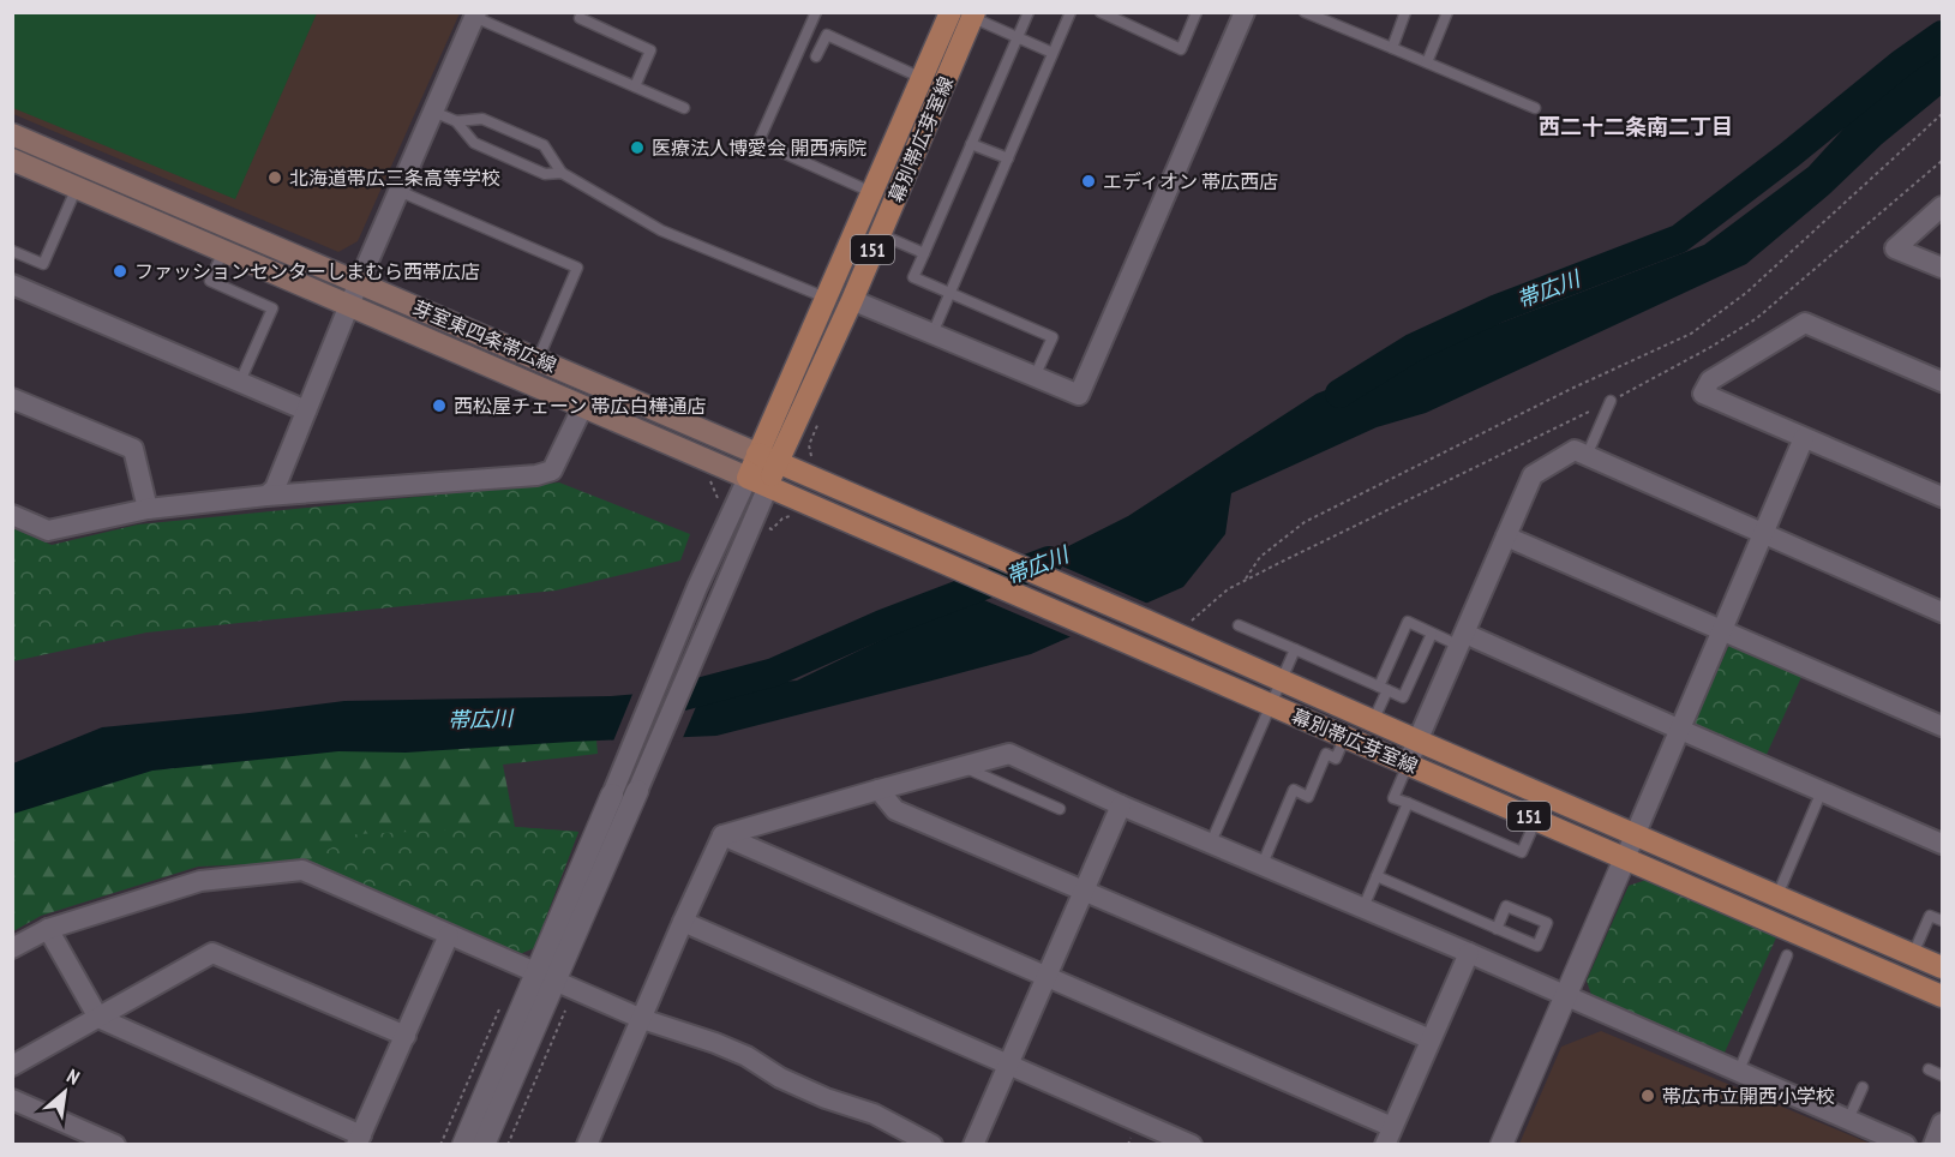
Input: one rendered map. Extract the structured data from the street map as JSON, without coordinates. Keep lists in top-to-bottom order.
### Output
{
  "streets": {
    "main road": ["幕別帯広芽室線", "151", "芽室東四条帯広線"]
  },
  "crossings": [
    ["幕別帯広芽室線", "芽室東四条帯広線"]
  ],
  "districts": ["西二十二条南二丁目"],
  "water": ["帯広川"],
  "places": [
    "医療法人博愛会 開西病院",
    "北海道帯広三条高等学校",
    "エディオン 帯広西店",
    "ファッションセンターしまむら西帯広店",
    "西松屋チェーン 帯広白樺通店",
    "帯広市立開西小学校"
  ],
  "north": "top right"
}
